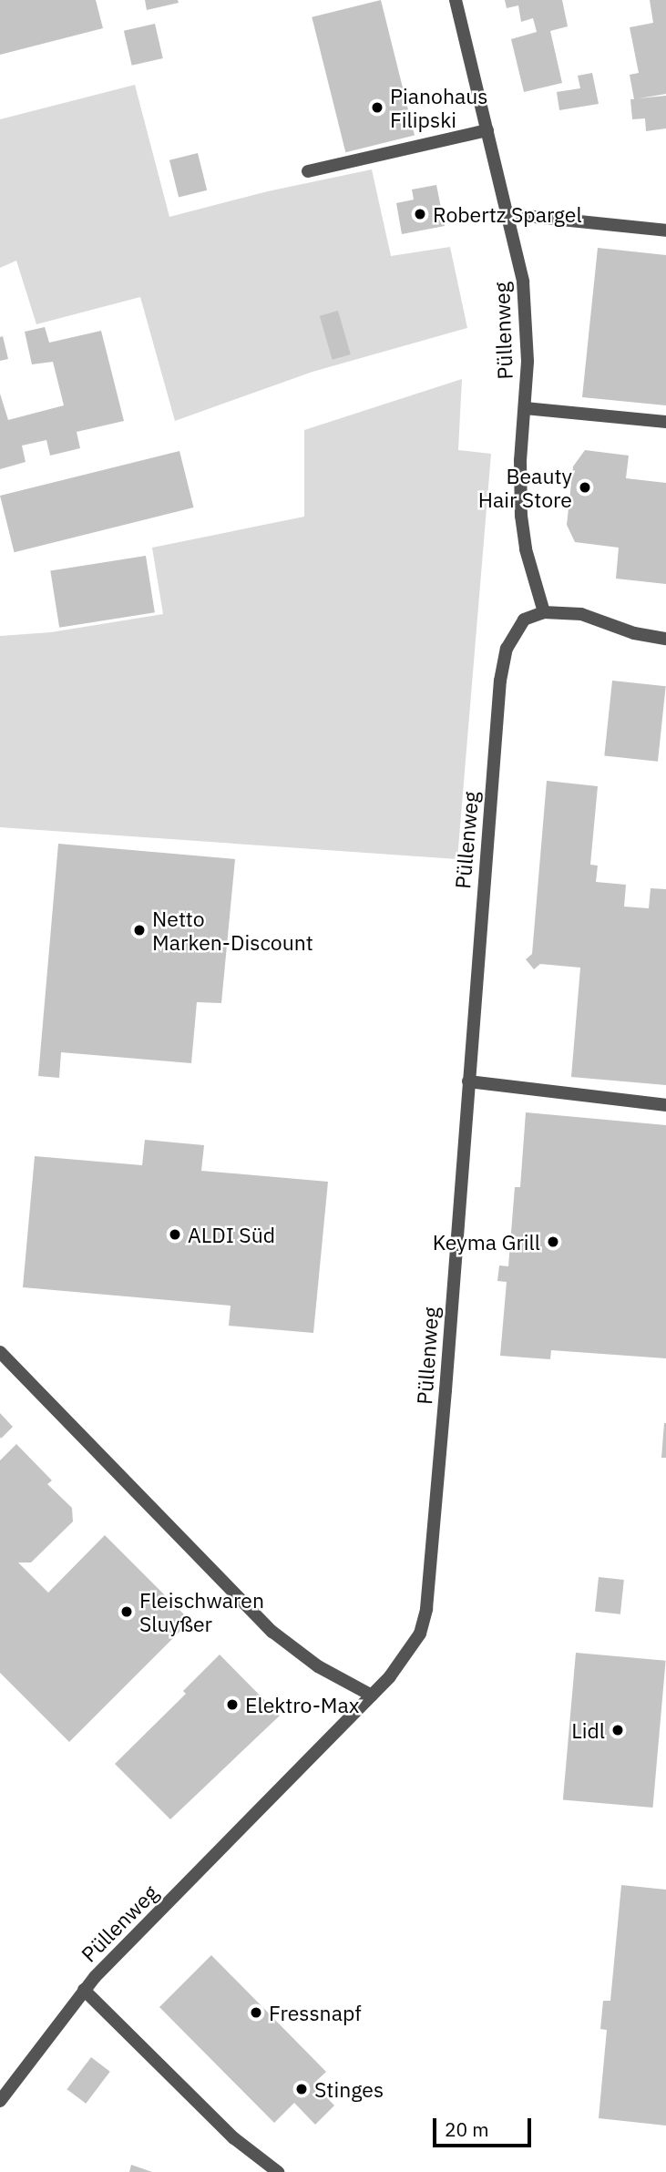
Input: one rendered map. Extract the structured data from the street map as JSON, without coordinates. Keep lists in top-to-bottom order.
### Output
{
  "streets": {
    "street": ["Püllenweg"]
  },
  "places": [
    "Pianohaus Filipski",
    "Robertz Spargel",
    "Beauty Hair Store",
    "Netto Marken-Discount",
    "ALDI Süd",
    "Keyma Grill",
    "Fleischwaren Sluyßer",
    "Elektro-Max",
    "Lidl",
    "Fressnapf",
    "Stinges"
  ],
  "scale_bar": "20 m"
}
